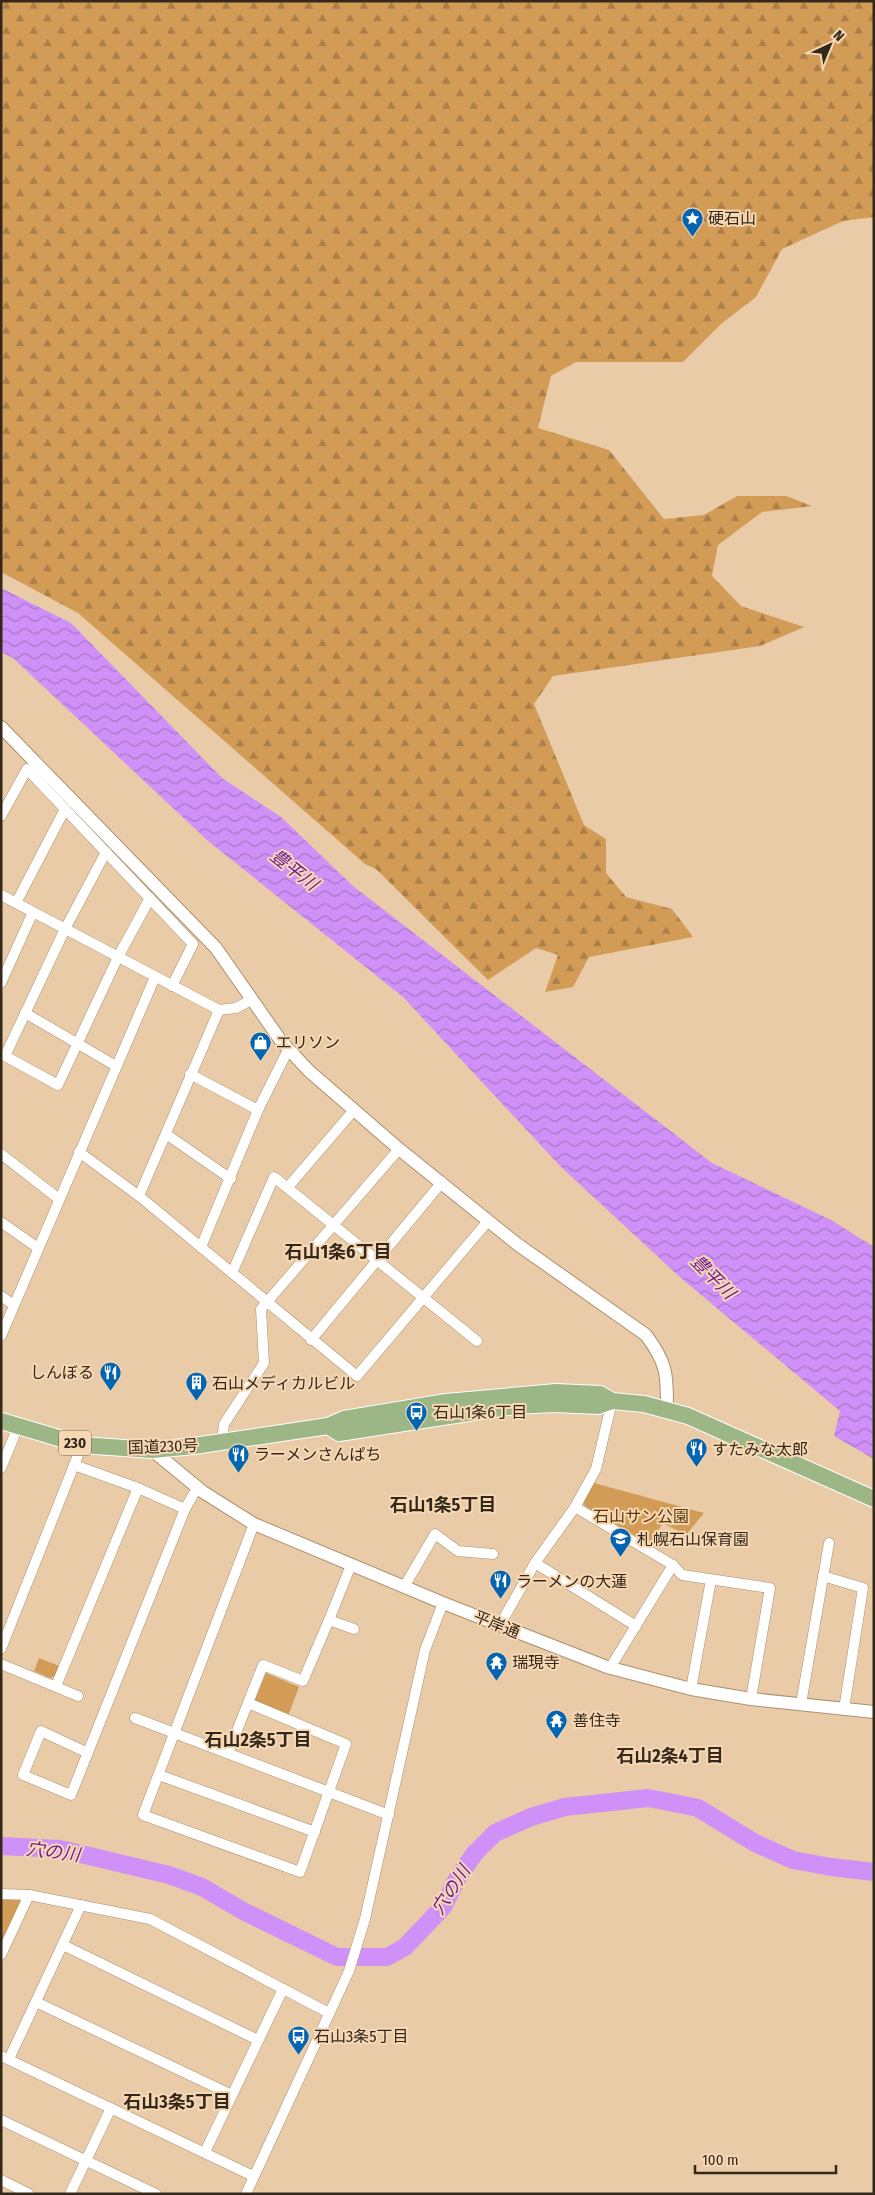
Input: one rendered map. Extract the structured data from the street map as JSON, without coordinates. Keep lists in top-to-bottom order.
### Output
{
  "streets": {
    "highway": ["230", "国道230号"],
    "street": ["平岸通"]
  },
  "crossings": [
    ["国道230号", "平岸通"]
  ],
  "districts": [
    "石山1条6丁目",
    "石山1条5丁目",
    "石山2条5丁目",
    "石山2条4丁目",
    "石山3条5丁目"
  ],
  "water": ["豊平川", "穴の川"],
  "parks": ["石山サン公園"],
  "places": {
    "place": ["硬石山"],
    "shop": ["エリソン"],
    "restaurant": [
      "しんぼる",
      "すたみな太郎",
      "ラーメンさんぱち",
      "ラーメンの大蓮"
    ],
    "building": ["石山メディカルビル"],
    "bus stop": ["石山1条6丁目", "石山3条5丁目"],
    "school or university": ["札幌石山保育園"],
    "temple": ["瑞現寺", "善住寺"]
  },
  "scale_bar": "100 m",
  "north": "top right"
}
